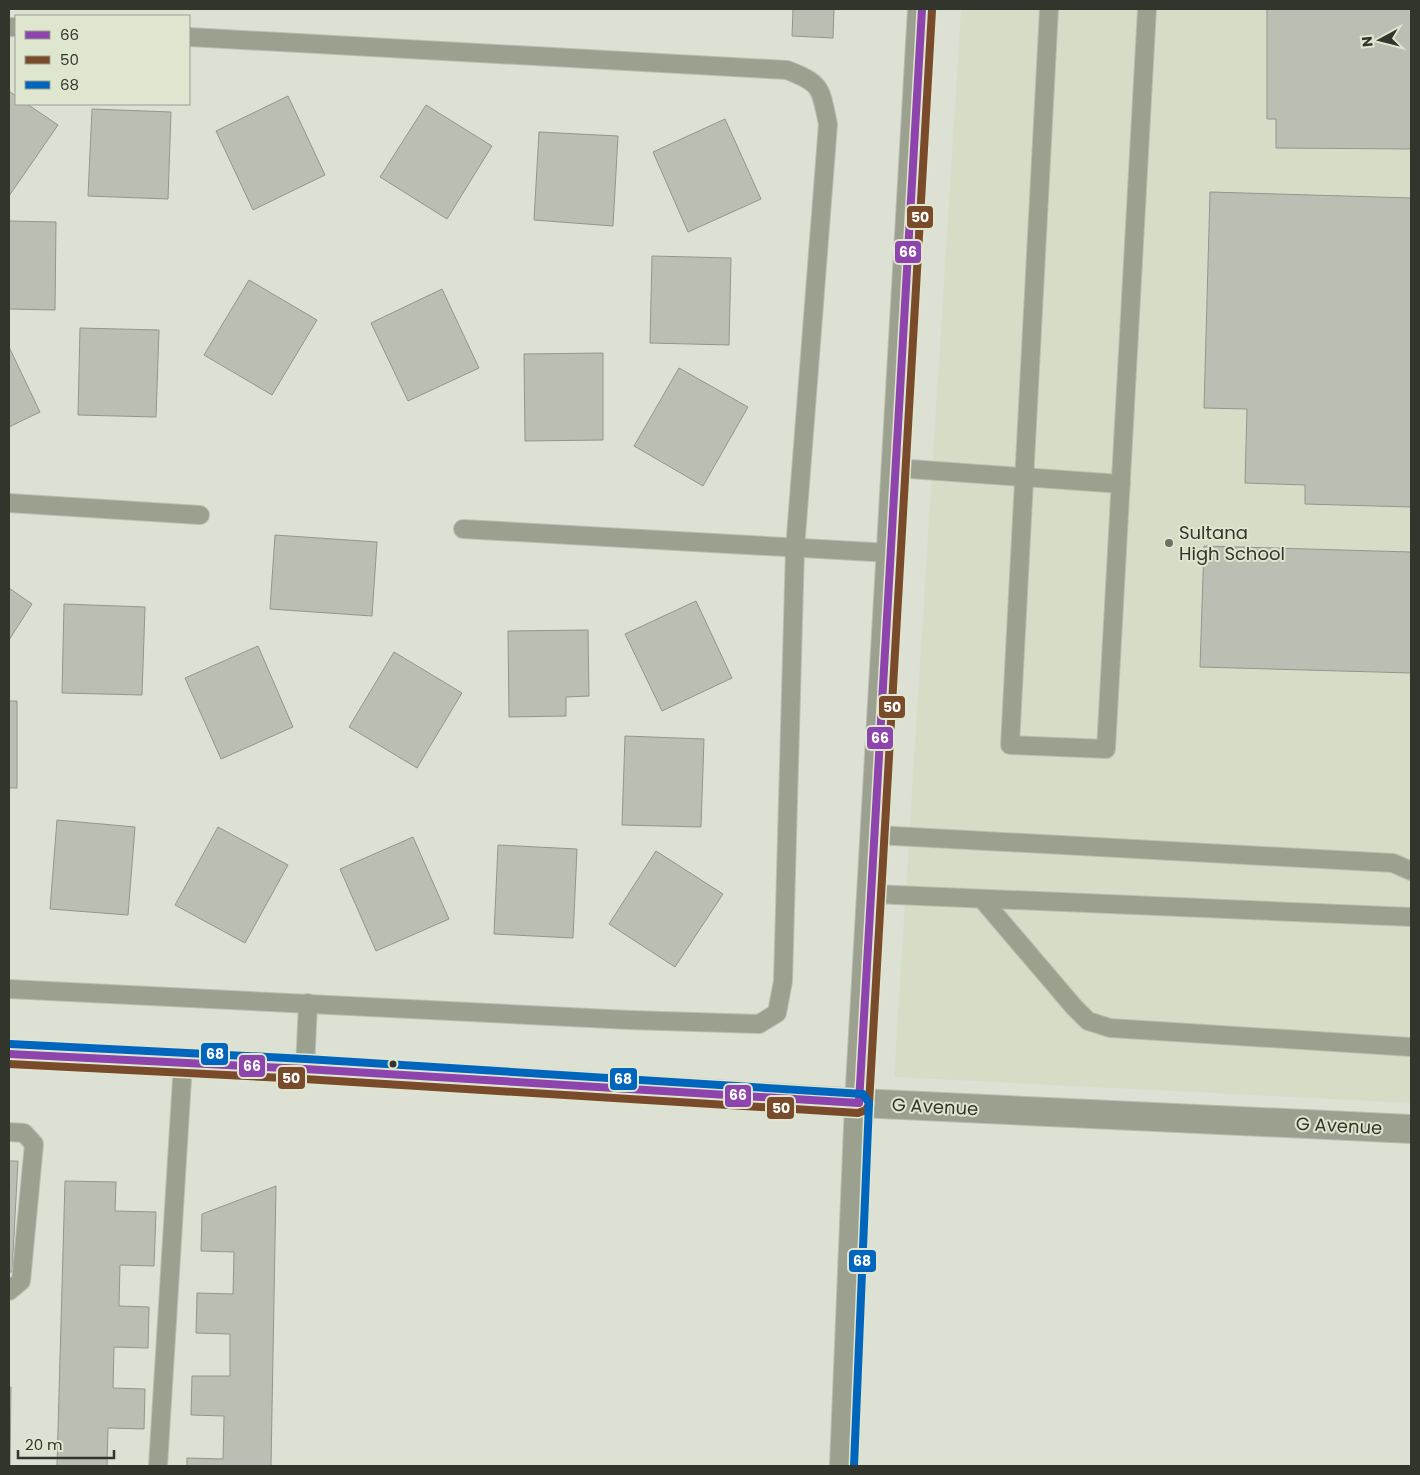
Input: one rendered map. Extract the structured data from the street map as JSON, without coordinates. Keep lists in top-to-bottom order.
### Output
{
  "streets": {
    "street": ["G Avenue"]
  },
  "places": ["Sultana High School"],
  "lines": ["transit line 66", "transit line 50", "transit line 68"],
  "legend": ["66", "50", "68"],
  "scale_bar": "20 m",
  "north": "left"
}
